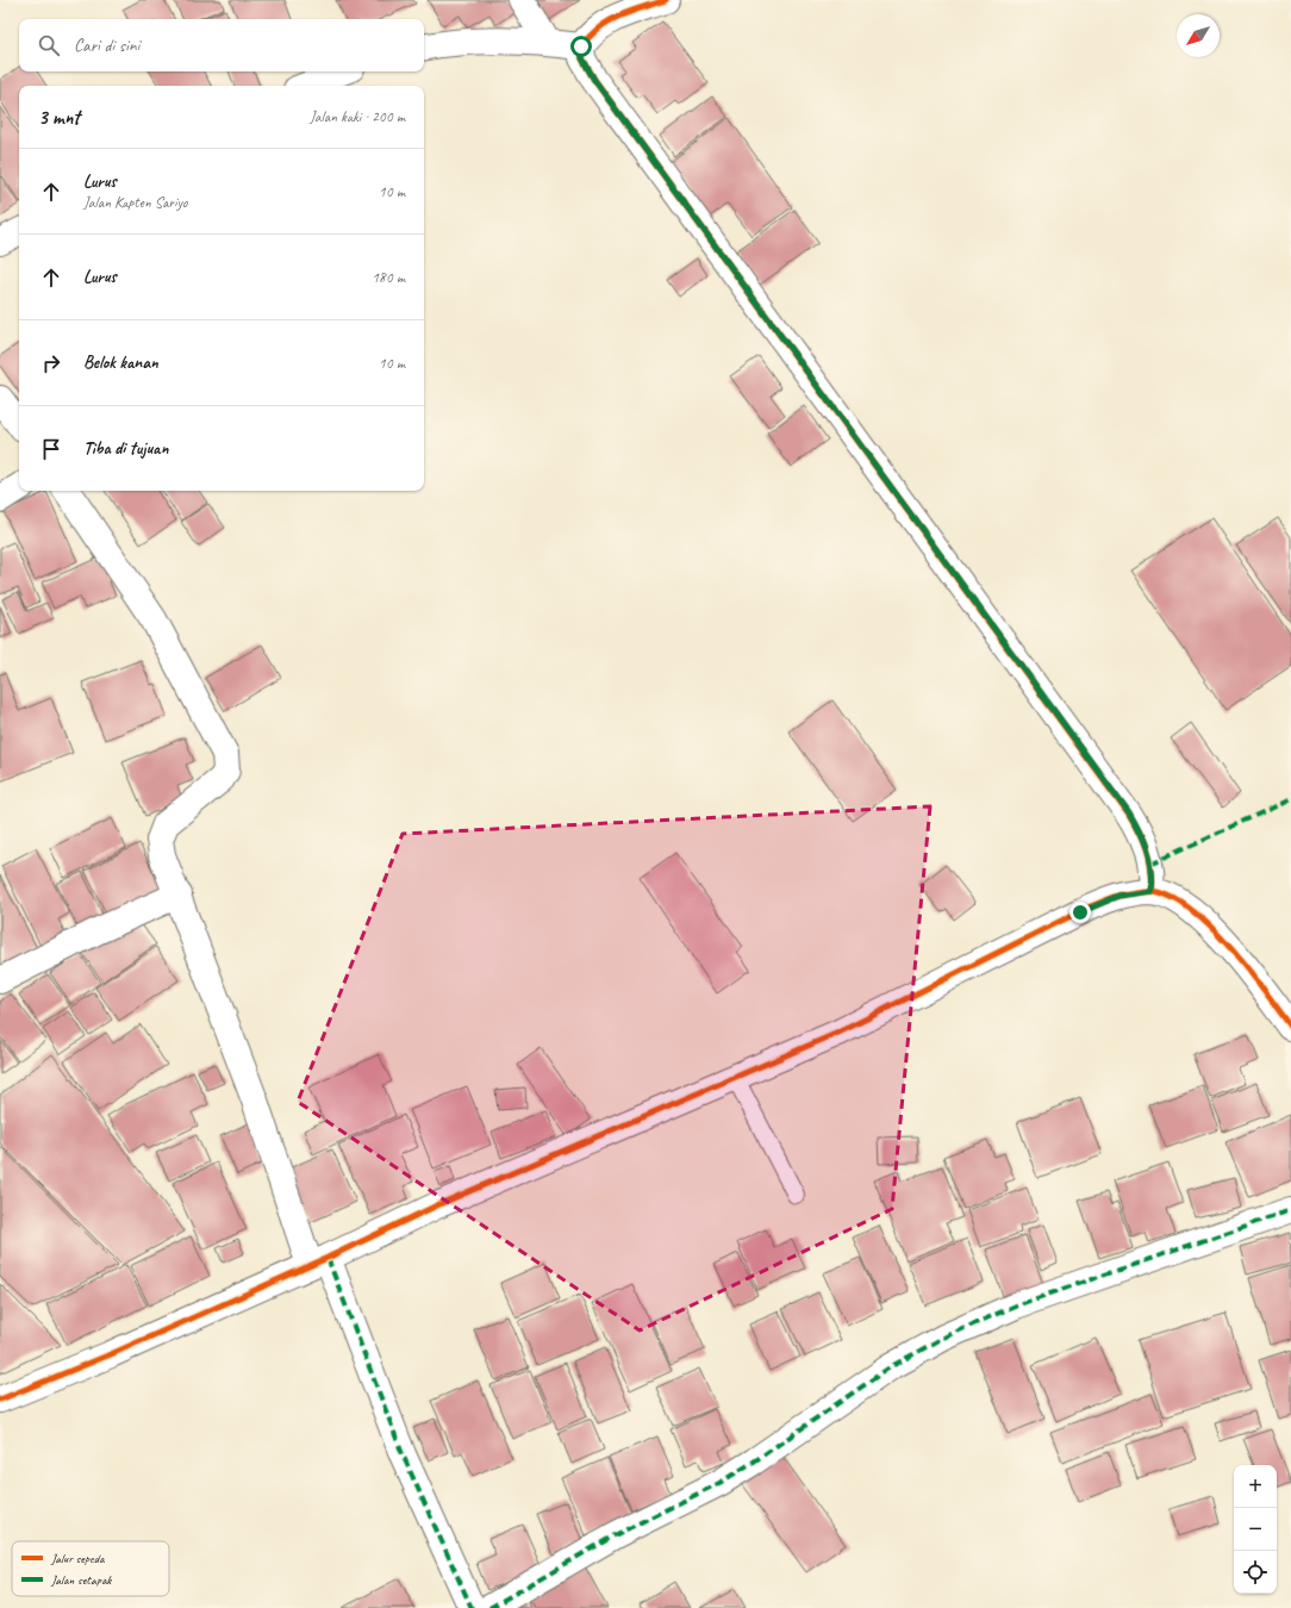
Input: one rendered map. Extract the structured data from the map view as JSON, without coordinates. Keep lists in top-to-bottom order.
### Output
{
  "legend": ["Jalur sepeda", "Jalan setapak"],
  "north": "bottom left",
  "page": {
    "search": "Cari di sini",
    "heading": ["3 mnt", "Jalan kaki · 200 m"],
    "list": [
      ["Lurus", "Jalan Kapten Sariyo", "10 m"],
      ["Lurus", "180 m"],
      ["Belok kanan", "10 m"],
      "Tiba di tujuan"
    ],
    "map_buttons": ["+", "−"]
  }
}
